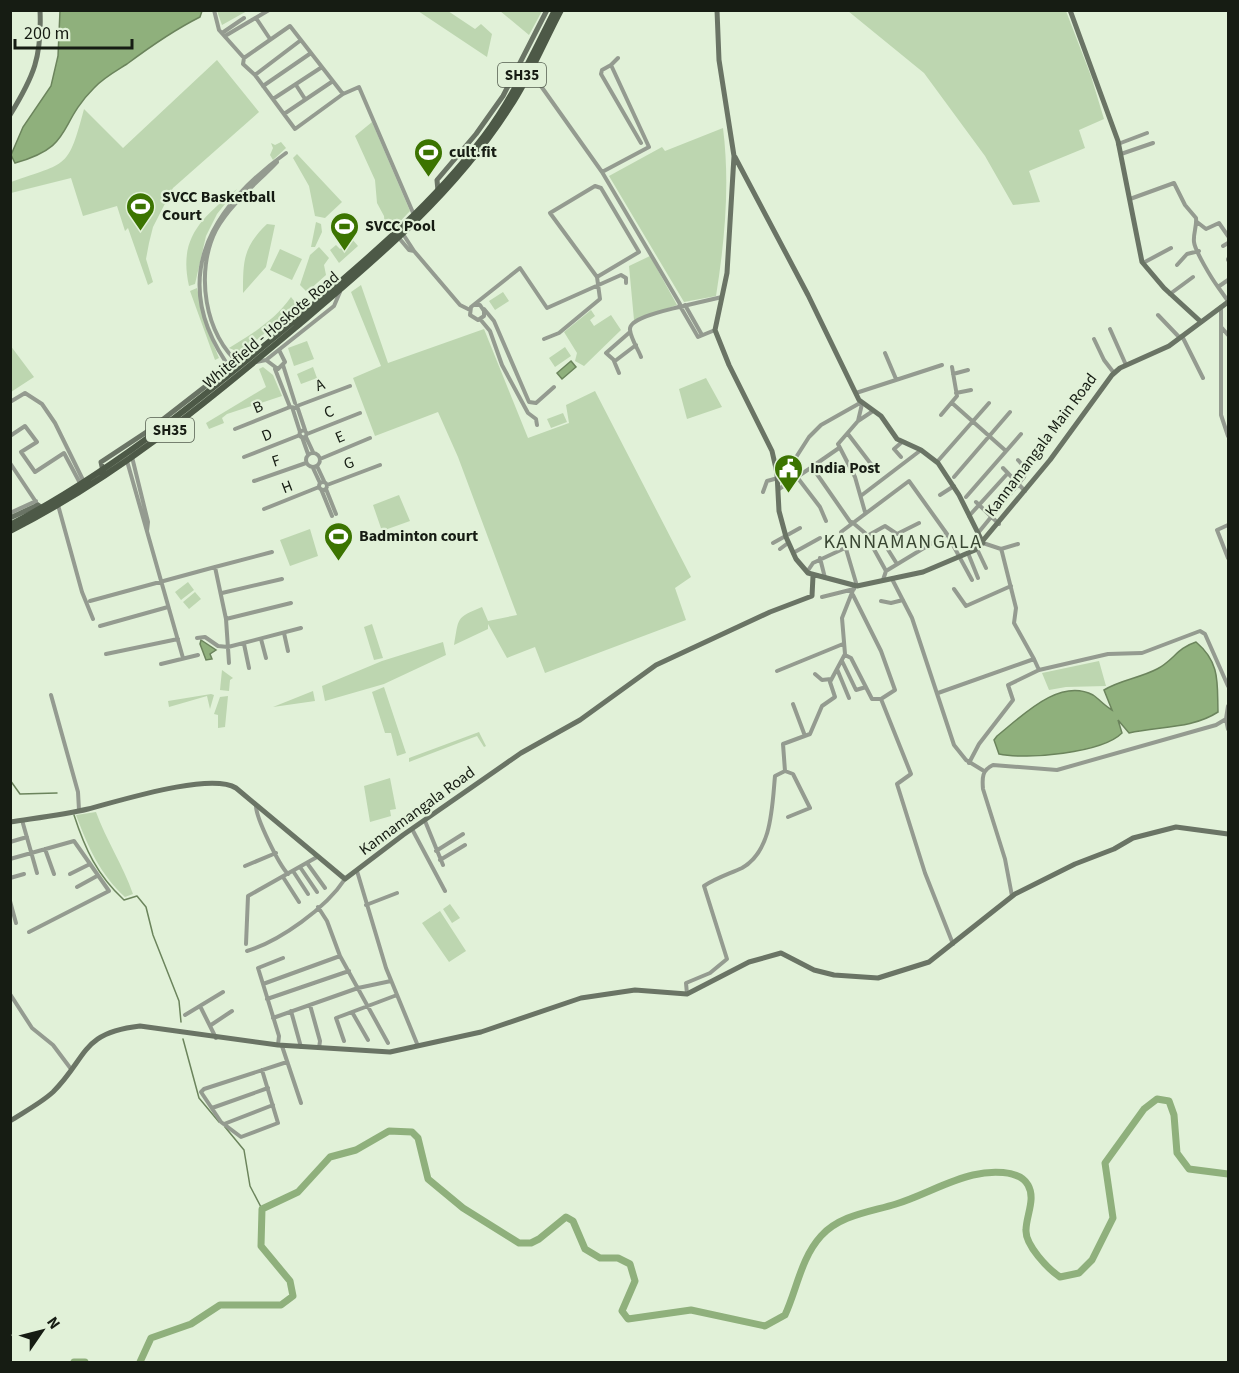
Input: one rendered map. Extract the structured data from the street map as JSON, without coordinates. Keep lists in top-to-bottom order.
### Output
{
  "streets": {
    "main road": ["SH35", "Whitefield - Hoskote Road"],
    "street": [
      "A",
      "B",
      "C",
      "D",
      "E",
      "Kannamangala Main Road",
      "F",
      "G",
      "H",
      "Kannamangala Road"
    ]
  },
  "crossings": [
    ["A", "B"],
    ["C", "D"],
    ["Kannamangala Main Road", "Kannamangala Road"],
    ["G", "H"]
  ],
  "districts": ["KANNAMANGALA"],
  "places": {
    "sports": [
      "cult.fit",
      "SVCC Basketball Court",
      "SVCC Pool",
      "Badminton court"
    ],
    "public building": ["India Post"]
  },
  "scale_bar": "200 m",
  "north": "top right"
}
